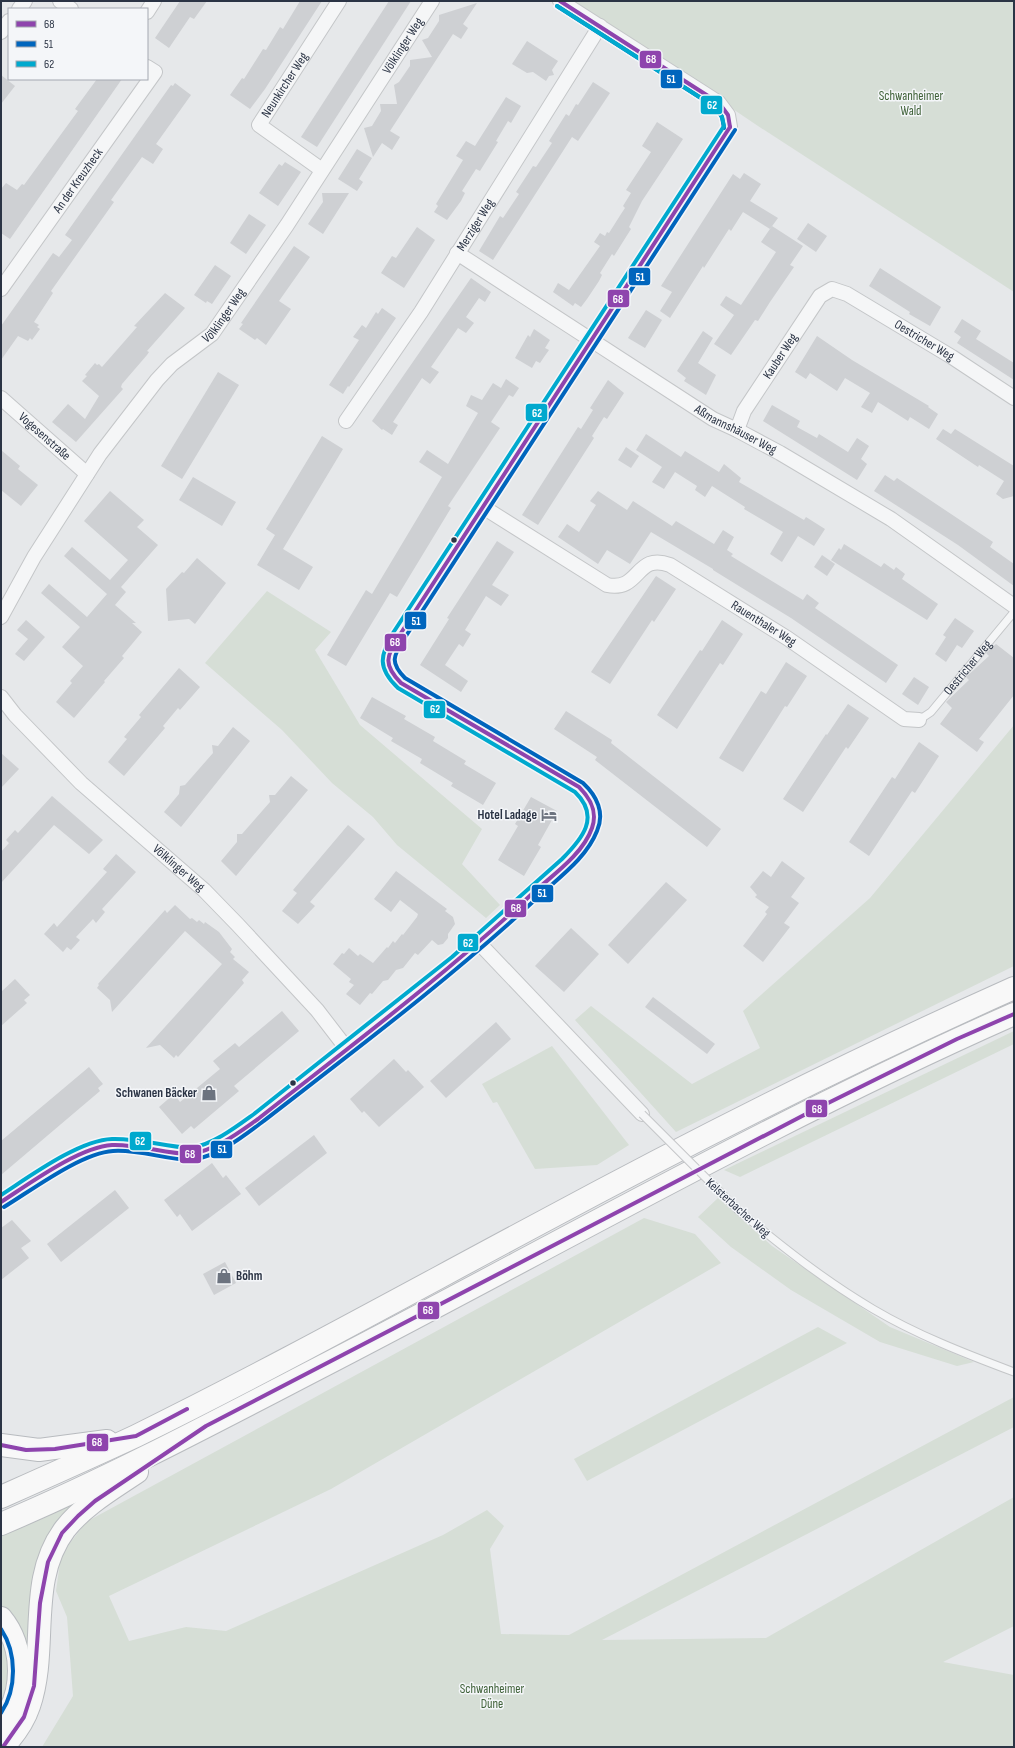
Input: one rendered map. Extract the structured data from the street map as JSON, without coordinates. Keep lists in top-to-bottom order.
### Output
{
  "streets": {
    "street": [
      "Völklinger Weg",
      "Neunkircher Weg",
      "An der Kreuzheck",
      "Merziger Weg",
      "Oestricher Weg",
      "Kauber Weg",
      "Aßmannshäuser Weg",
      "Vogesenstraße",
      "Rauenthaler Weg",
      "Kelsterbacher Weg"
    ]
  },
  "crossings": [
    ["Völklinger Weg", "Neunkircher Weg"],
    ["Völklinger Weg", "Vogesenstraße"],
    ["Merziger Weg", "Aßmannshäuser Weg"],
    ["Oestricher Weg", "Kauber Weg"],
    ["Oestricher Weg", "Rauenthaler Weg"],
    ["Kauber Weg", "Aßmannshäuser Weg"]
  ],
  "parks": ["Schwanheimer Wald", "Schwanheimer Düne"],
  "places": {
    "hotel": ["Hotel Ladage"],
    "shop": ["Schwanen Bäcker", "Böhm"]
  },
  "lines": ["transit line 68", "transit line 51", "transit line 62"],
  "legend": ["68", "51", "62"]
}
